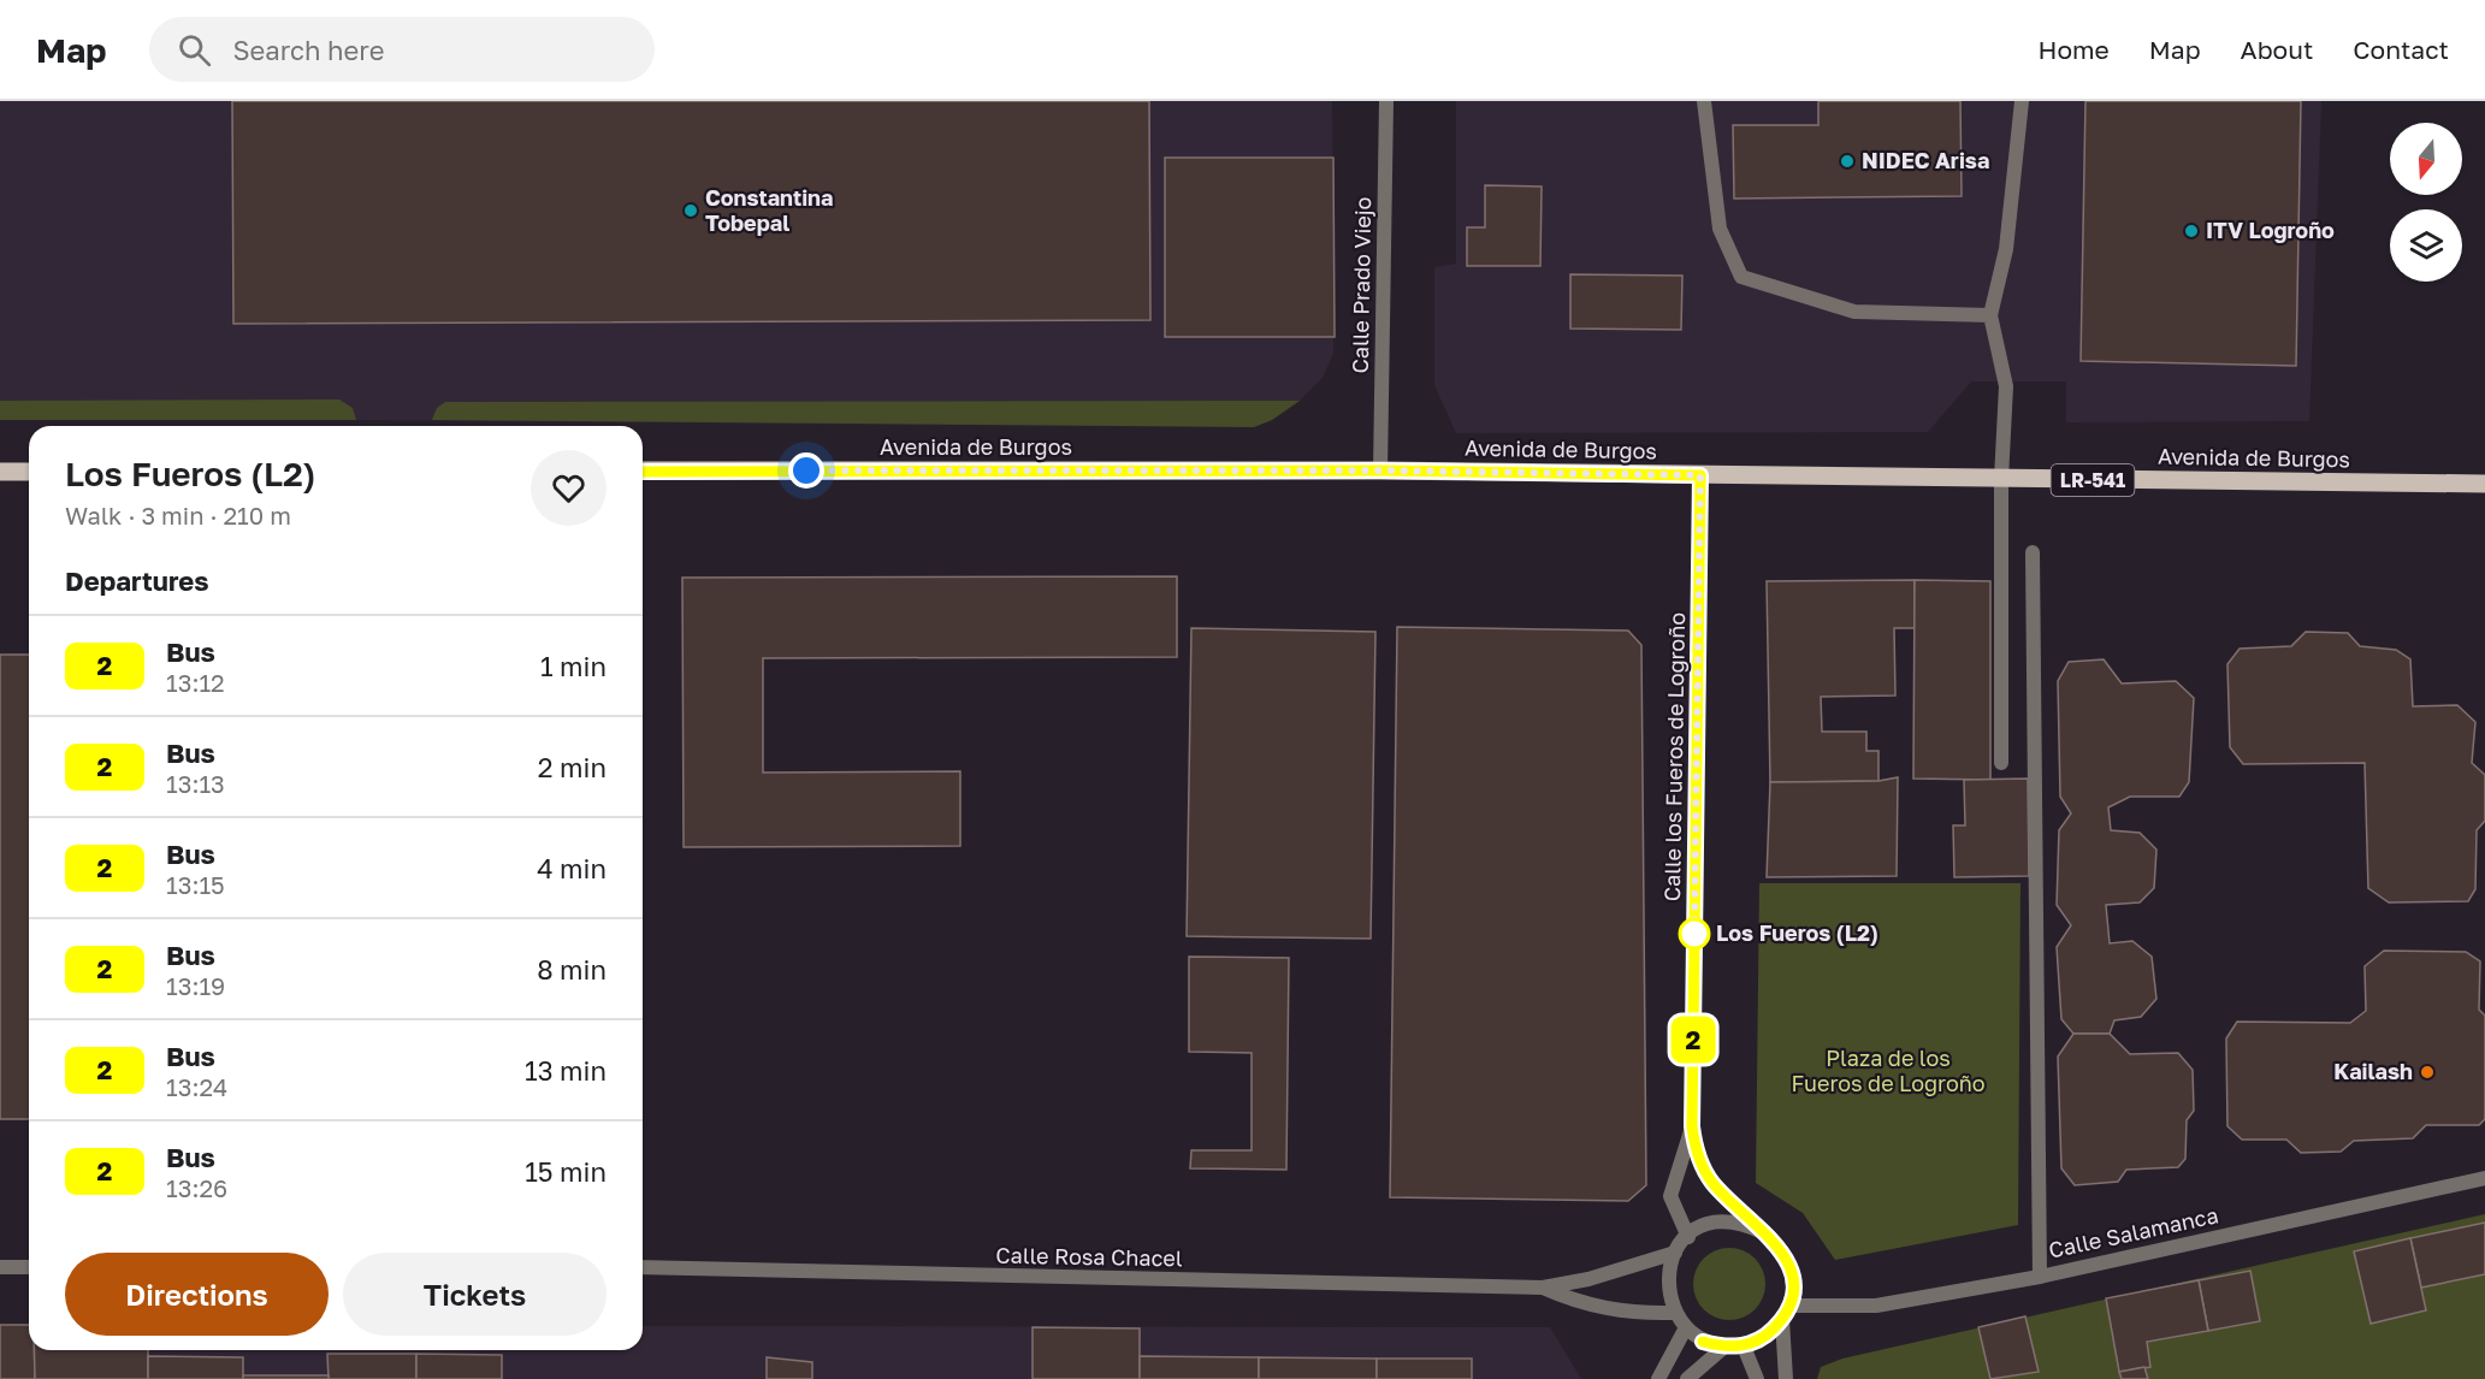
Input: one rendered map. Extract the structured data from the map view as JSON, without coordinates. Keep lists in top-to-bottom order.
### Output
{
  "streets": {
    "main road": ["Avenida de Burgos", "LR-541"],
    "street": [
      "Calle Prado Viejo",
      "Calle los Fueros de Logroño",
      "Calle Salamanca",
      "Calle Rosa Chacel"
    ]
  },
  "crossings": [
    ["Calle Prado Viejo", "Avenida de Burgos"],
    ["Avenida de Burgos", "Calle los Fueros de Logroño"],
    ["Calle los Fueros de Logroño", "Calle Salamanca"],
    ["Calle los Fueros de Logroño", "Calle Rosa Chacel"],
    ["Calle Salamanca", "Calle Rosa Chacel"]
  ],
  "parks": ["Plaza de los Fueros de Logroño"],
  "places": [
    "NIDEC Arisa",
    "Constantina Tobepal",
    "ITV Logroño",
    "Los Fueros (L2)",
    "Kailash"
  ],
  "lines": ["bus line 2"],
  "north": "bottom",
  "page": {
    "header": "Map",
    "search": "Search here",
    "nav": [
      "Home",
      "Map",
      "About",
      "Contact"
    ],
    "on_map": "2",
    "heading": [
      ["Los Fueros (L2)", "Walk · 3 min · 210 m"],
      "Departures"
    ],
    "list": [
      {
        "mark": "2",
        "name": "Bus",
        "note": "13:12",
        "value": "1 min"
      },
      {
        "mark": "2",
        "name": "Bus",
        "note": "13:13",
        "value": "2 min"
      },
      {
        "mark": "2",
        "name": "Bus",
        "note": "13:15",
        "value": "4 min"
      },
      {
        "mark": "2",
        "name": "Bus",
        "note": "13:19",
        "value": "8 min"
      },
      {
        "mark": "2",
        "name": "Bus",
        "note": "13:24",
        "value": "13 min"
      },
      {
        "mark": "2",
        "name": "Bus",
        "note": "13:26",
        "value": "15 min"
      }
    ],
    "buttons": ["Directions", "Tickets"]
  }
}
